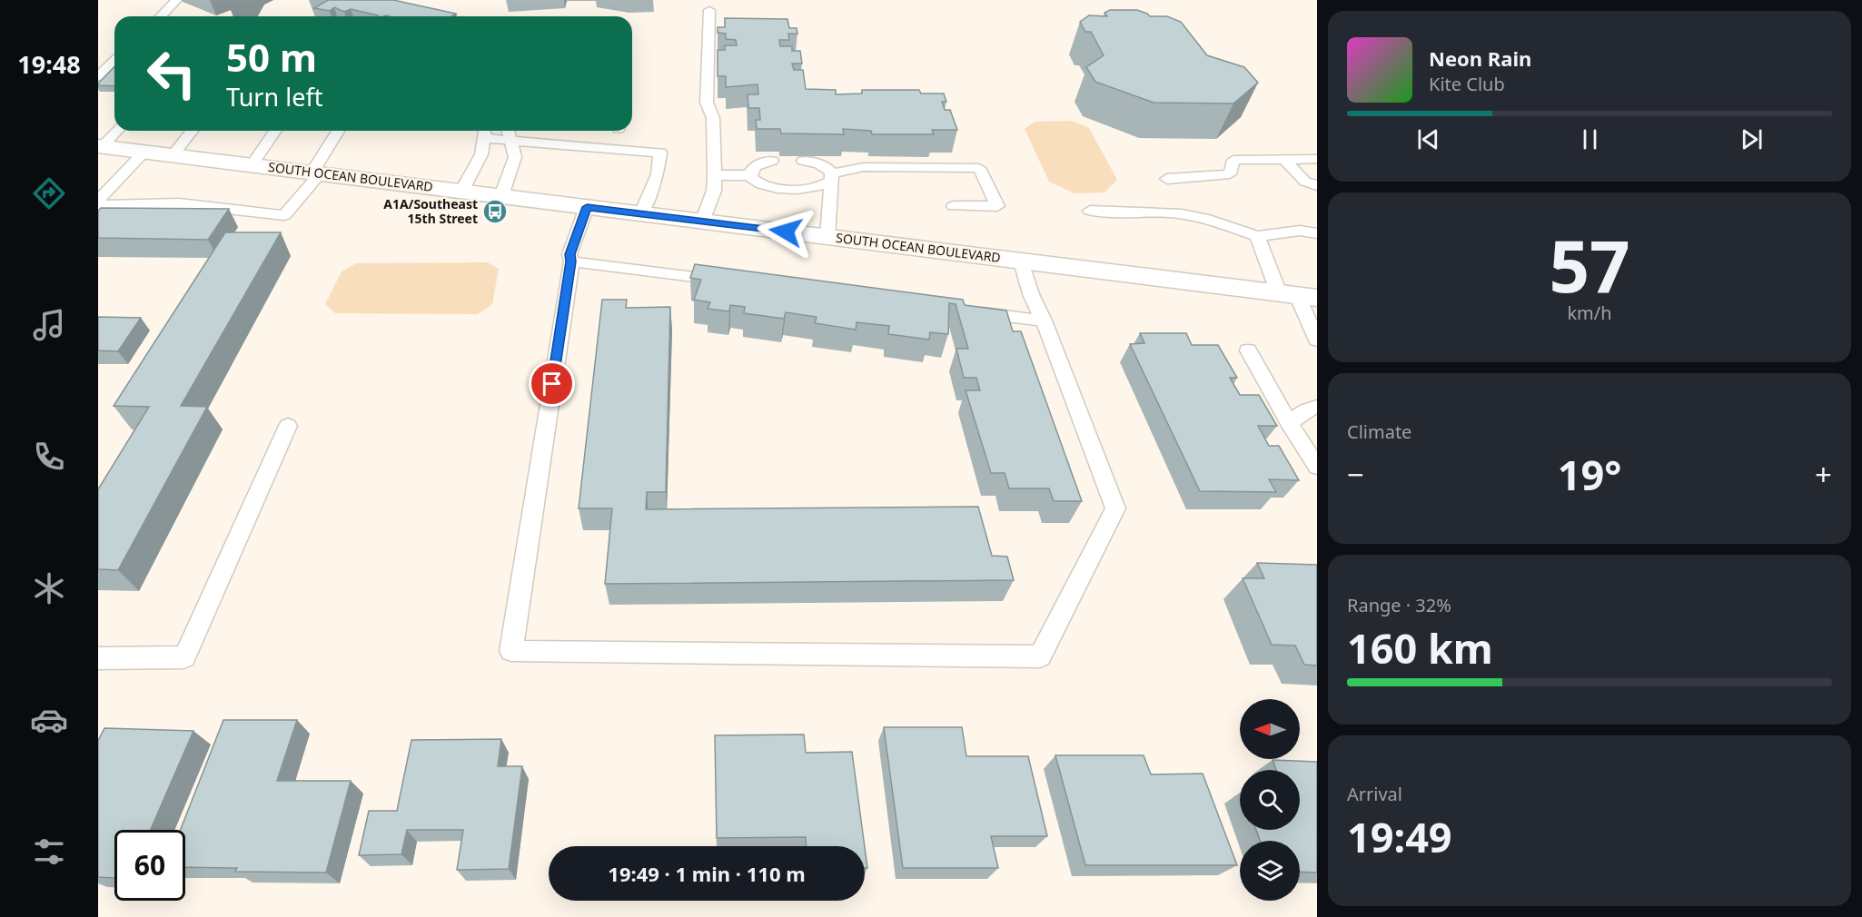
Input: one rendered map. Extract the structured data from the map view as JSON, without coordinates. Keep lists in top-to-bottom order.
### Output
{
  "streets": {
    "main road": ["SOUTH OCEAN BOULEVARD"]
  },
  "places": {
    "bus stop": ["A1A/Southeast 15th Street"]
  },
  "north": "left",
  "page": {
    "tabs": "19:48",
    "turn": ["50 m", "Turn left"],
    "song": ["Neon Rain", "Kite Club"],
    "tile": [
      ["57", "km/h"],
      "Climate",
      ["Range · 32%", "160 km"],
      ["Arrival", "19:49"]
    ],
    "heat": ["−", "19°", "+"],
    "limit": "60",
    "trip": "19:49 · 1 min · 110 m"
  }
}
